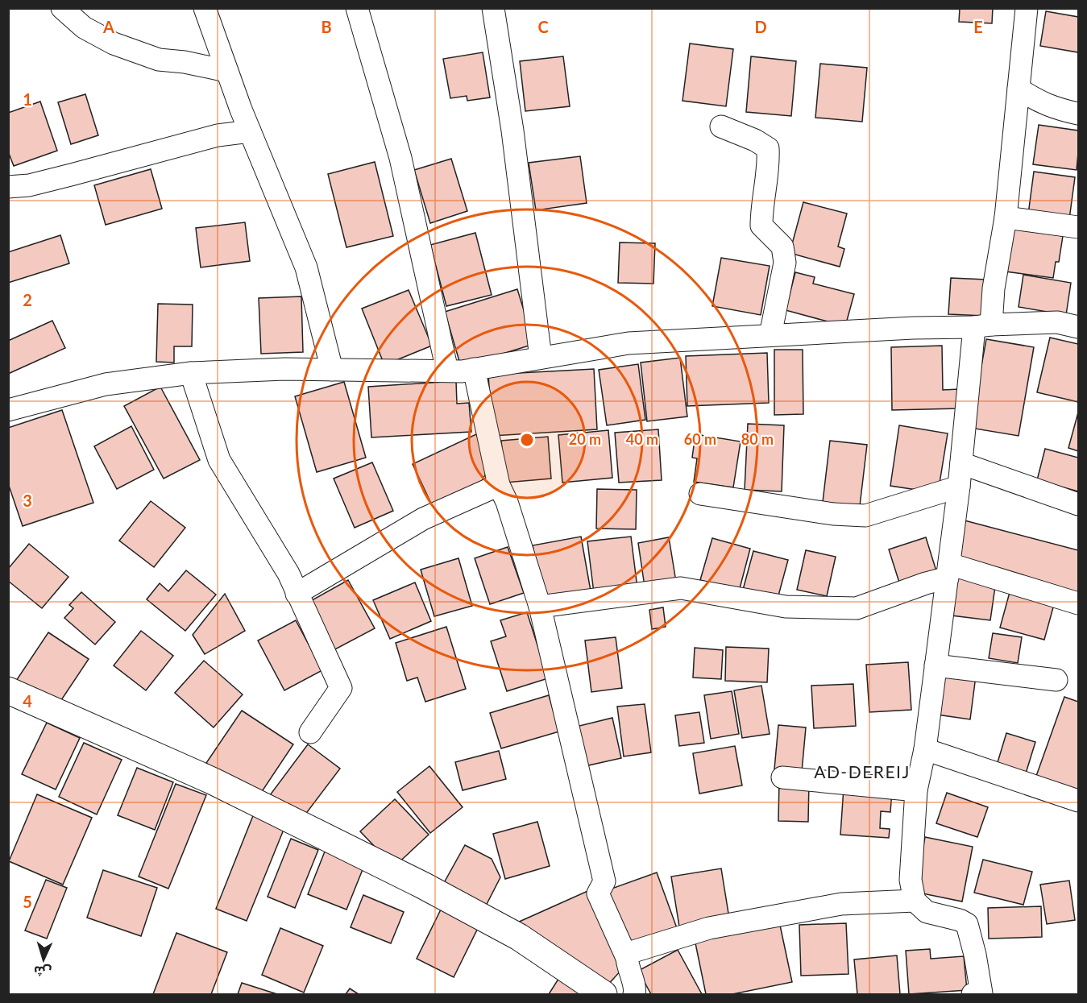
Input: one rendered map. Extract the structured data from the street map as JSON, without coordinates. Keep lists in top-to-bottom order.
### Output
{
  "districts": ["AD-DEREIJ"],
  "north": "bottom",
  "grid": {
    "columns": [
      "A",
      "B",
      "C",
      "D",
      "E"
    ],
    "rows": [
      "1",
      "2",
      "3",
      "4",
      "5"
    ]
  },
  "rings": [
    "20 m",
    "40 m",
    "60 m",
    "80 m"
  ]
}
